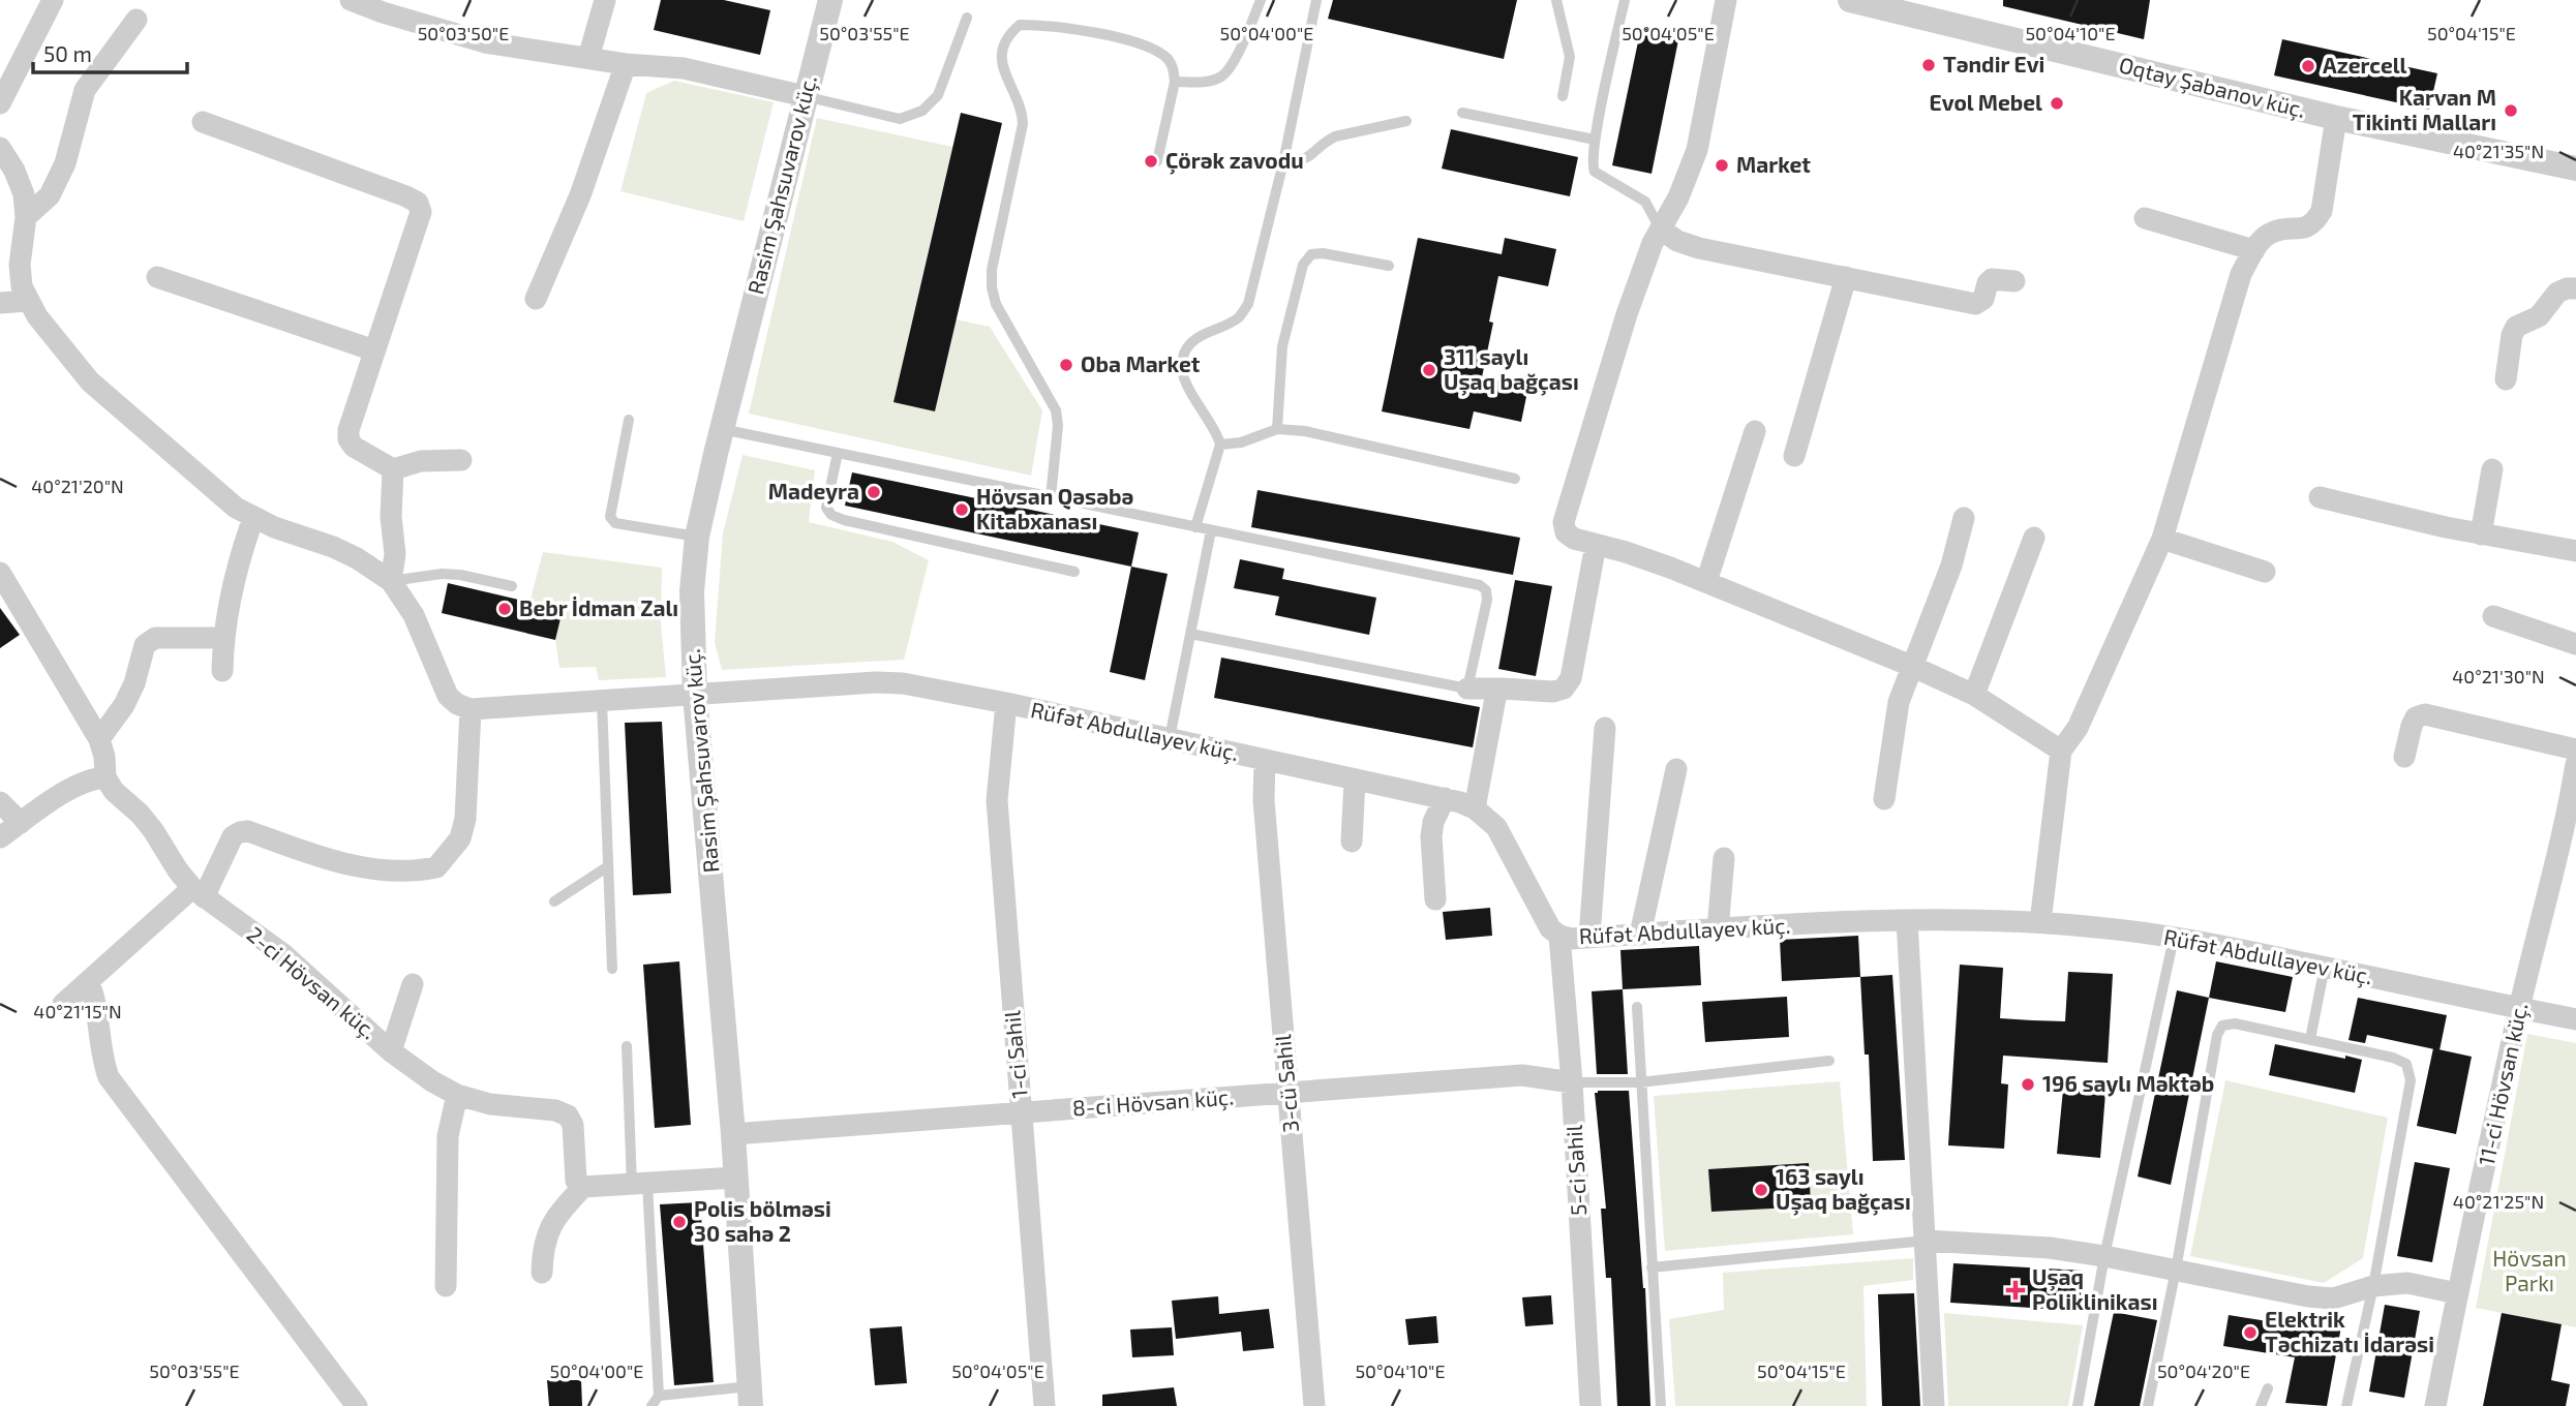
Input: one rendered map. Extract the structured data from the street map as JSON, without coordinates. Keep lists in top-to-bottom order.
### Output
{
  "streets": {
    "street": [
      "Oqtay Şabanov küç.",
      "Rasim Şahsuvarov küç.",
      "Rüfət Abdullayev küç.",
      "2-ci Hövsan küç.",
      "1-ci Sahil",
      "3-cü Sahil",
      "11-ci Hövsan küç.",
      "8-ci Hövsan küç.",
      "5-ci Sahil"
    ]
  },
  "crossings": [
    ["Rasim Şahsuvarov küç.", "Rüfət Abdullayev küç."],
    ["Rasim Şahsuvarov küç.", "8-ci Hövsan küç."],
    ["Rüfət Abdullayev küç.", "1-ci Sahil"],
    ["Rüfət Abdullayev küç.", "3-cü Sahil"],
    ["Rüfət Abdullayev küç.", "11-ci Hövsan küç."],
    ["Rüfət Abdullayev küç.", "5-ci Sahil"],
    ["1-ci Sahil", "8-ci Hövsan küç."],
    ["3-cü Sahil", "8-ci Hövsan küç."],
    ["8-ci Hövsan küç.", "5-ci Sahil"]
  ],
  "parks": ["Hövsan Parkı"],
  "places": {
    "other": [
      "Təndir Evi",
      "Azercell",
      "Evol Mebel",
      "Karvan M Tikinti Malları",
      "Çörək zavodu",
      "Market",
      "Oba Market",
      "311 saylı Uşaq bağçası",
      "Madeyra",
      "Hövsan Qəsəbə Kitabxanası",
      "Bebr İdman Zalı",
      "196 saylı Məktəb",
      "163 saylı Uşaq bağçası",
      "Polis bölməsi 30 sahə 2",
      "Elektrik Təchizatı İdarəsi"
    ],
    "health": ["Uşaq Poliklinikası"]
  },
  "scale_bar": "50 m",
  "coordinates": [
    "50°03'50\"E",
    "50°03'55\"E",
    "50°04'00\"E",
    "50°04'05\"E",
    "50°04'10\"E",
    "50°04'15\"E",
    "40°21'35\"N",
    "40°21'20\"N",
    "40°21'30\"N",
    "40°21'15\"N",
    "40°21'25\"N",
    "50°04'20\"E"
  ]
}
